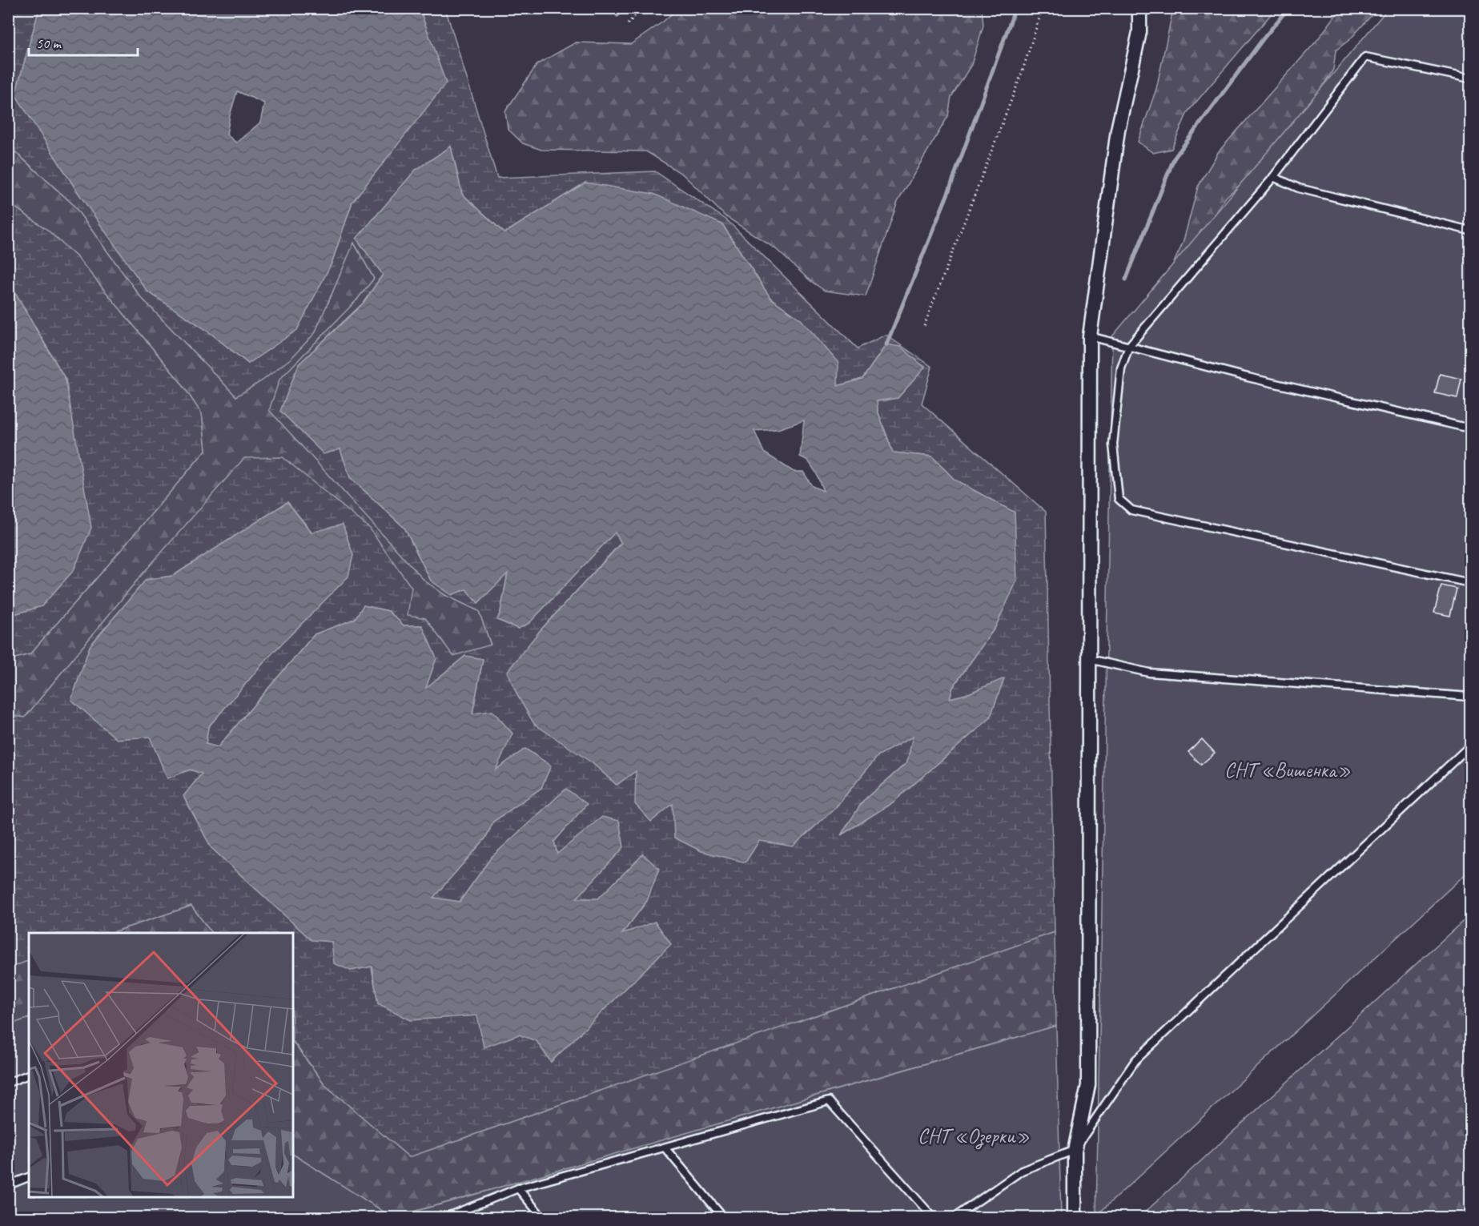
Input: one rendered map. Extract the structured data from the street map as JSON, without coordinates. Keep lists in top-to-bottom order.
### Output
{
  "parks": ["СНТ «Вишенка»", "СНТ «Озерки»"],
  "scale_bar": "50 m"
}
